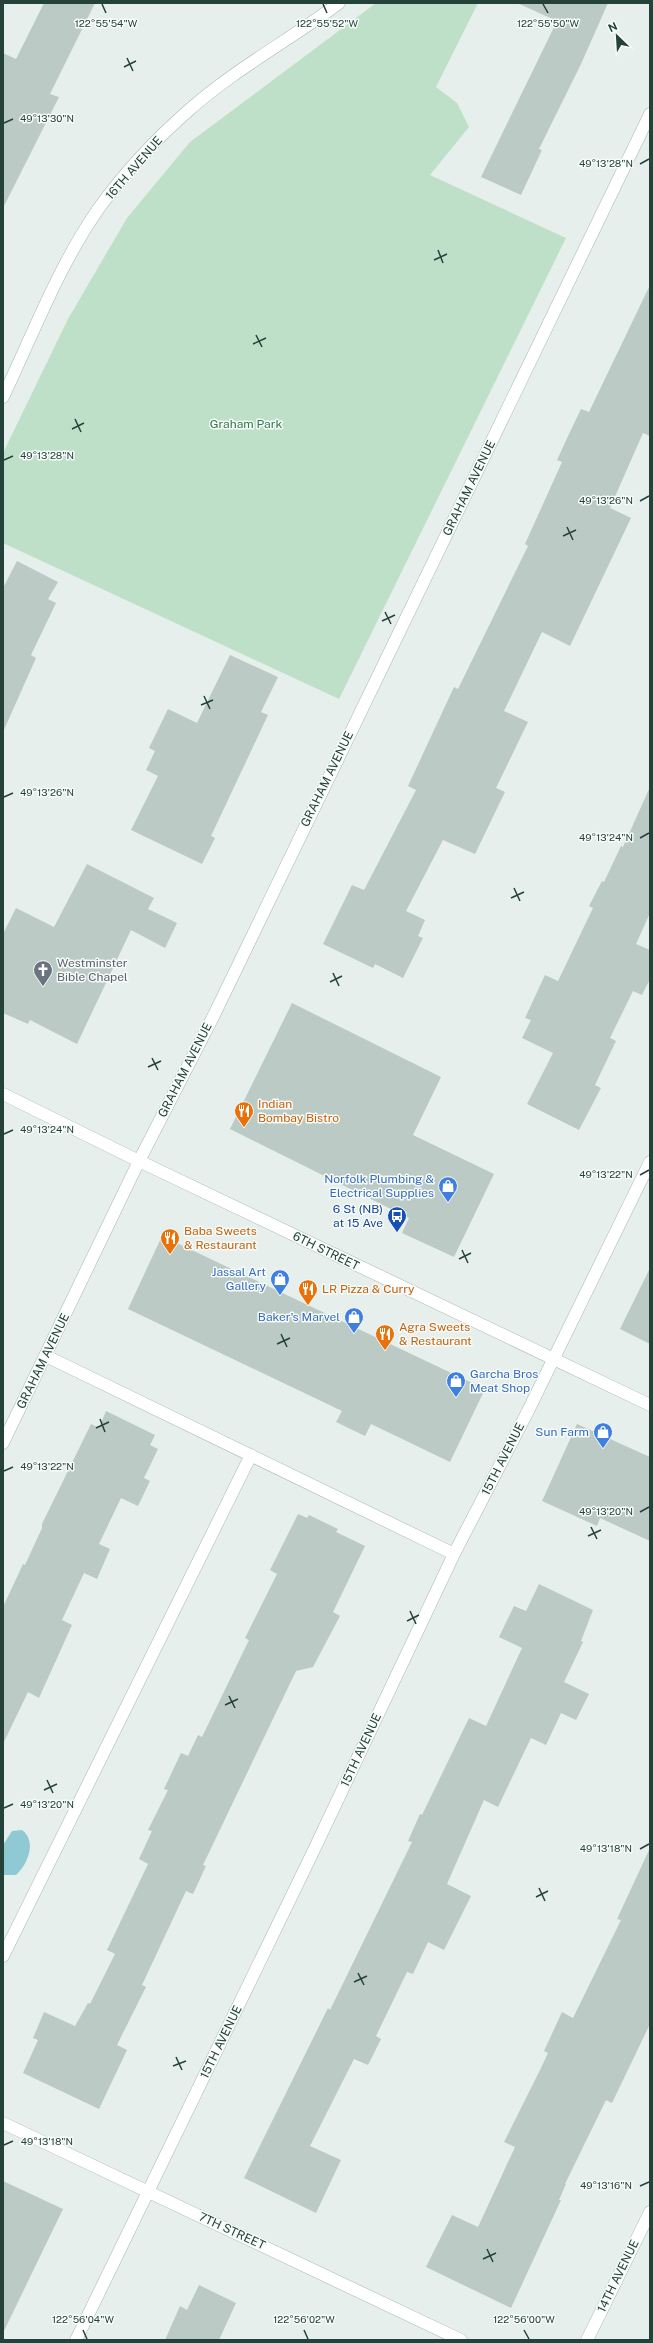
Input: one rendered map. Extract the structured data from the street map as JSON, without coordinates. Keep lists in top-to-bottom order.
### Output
{
  "streets": {
    "street": [
      "16TH AVENUE",
      "GRAHAM AVENUE",
      "6TH STREET",
      "15TH AVENUE",
      "7TH STREET",
      "14TH AVENUE"
    ]
  },
  "crossings": [
    ["GRAHAM AVENUE", "6TH STREET"],
    ["6TH STREET", "15TH AVENUE"],
    ["15TH AVENUE", "7TH STREET"]
  ],
  "parks": ["Graham Park"],
  "places": {
    "church": ["Westminster Bible Chapel"],
    "restaurant": [
      "Indian Bombay Bistro",
      "Baba Sweets & Restaurant",
      "LR Pizza & Curry",
      "Agra Sweets & Restaurant"
    ],
    "shop": [
      "Norfolk Plumbing & Electrical Supplies",
      "Jassal Art Gallery",
      "Baker's Marvel",
      "Garcha Bros Meat Shop",
      "Sun Farm"
    ],
    "bus stop": ["6 St (NB) at 15 Ave"]
  },
  "north": "top left",
  "coordinates": [
    "122°55'54\"W",
    "122°55'52\"W",
    "122°55'50\"W",
    "49°13'30\"N",
    "49°13'28\"N",
    "49°13'26\"N",
    "49°13'24\"N",
    "49°13'22\"N",
    "49°13'20\"N",
    "49°13'18\"N",
    "49°13'16\"N",
    "122°56'04\"W",
    "122°56'02\"W",
    "122°56'00\"W"
  ]
}
